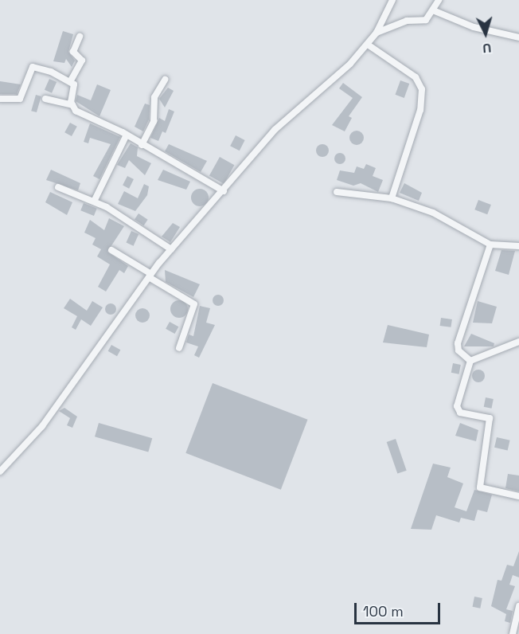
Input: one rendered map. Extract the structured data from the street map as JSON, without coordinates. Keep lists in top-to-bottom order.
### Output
{
  "scale_bar": "100 m",
  "north": "bottom"
}
